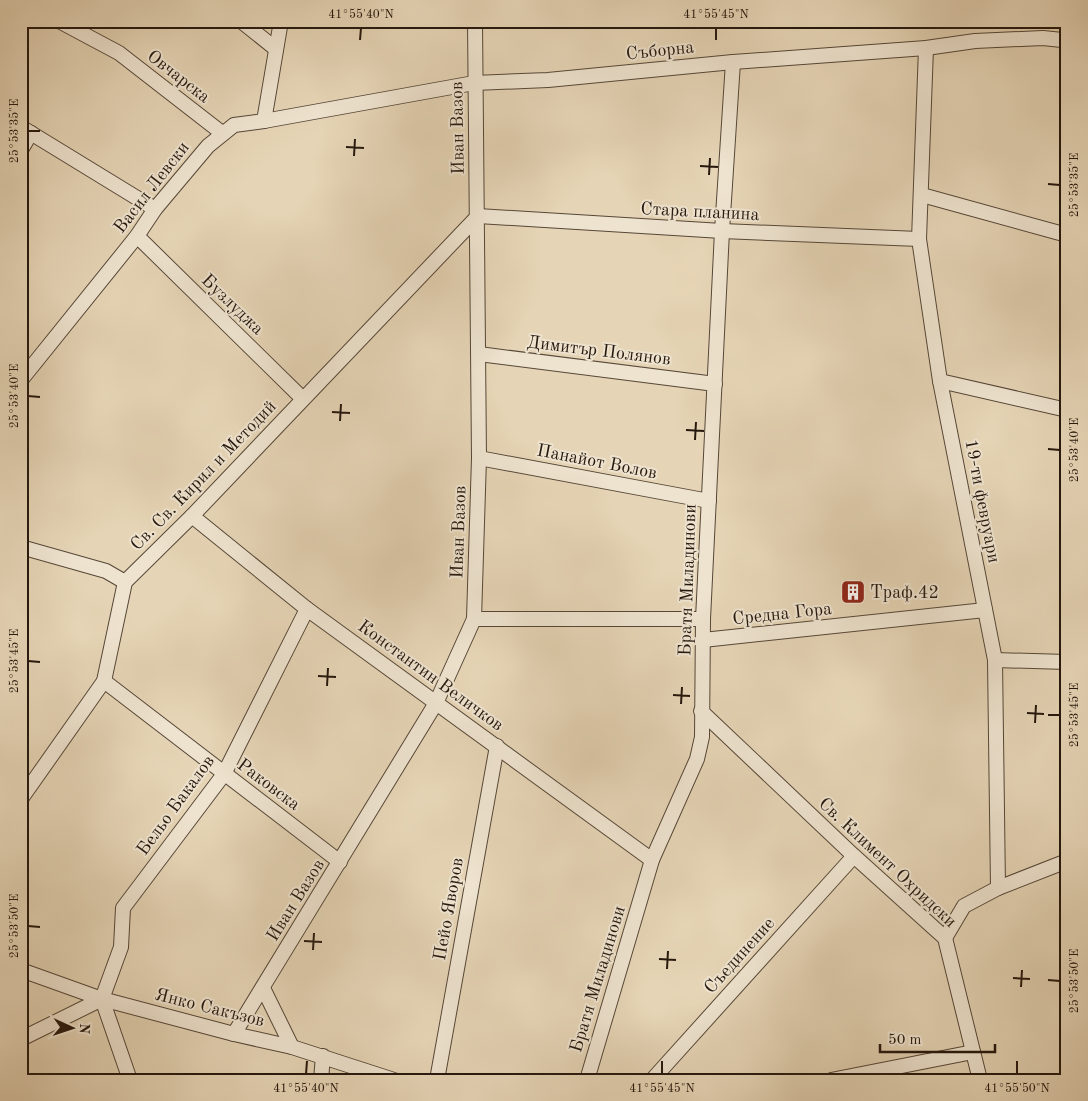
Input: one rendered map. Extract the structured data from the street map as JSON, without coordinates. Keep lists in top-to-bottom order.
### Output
{
  "streets": {
    "street": [
      "Съборна",
      "Овчарска",
      "Иван Вазов",
      "Васил Левски",
      "Стара планина",
      "Бузлуджа",
      "Димитър Полянов",
      "Панайот Волов",
      "Св. Св. Кирил и Методий",
      "19-ти февруари",
      "Братя Миладинови",
      "Средна Гора",
      "Константин Величков",
      "Раковска",
      "Бельо Бакалов",
      "Св. Климент Охридски",
      "Пейо Яворов",
      "Съединение",
      "Янко Сакъзов"
    ]
  },
  "crossings": [
    ["Съборна", "Иван Вазов"],
    ["Съборна", "Васил Левски"],
    ["Съборна", "19-ти февруари"],
    ["Съборна", "Братя Миладинови"],
    ["Овчарска", "Васил Левски"],
    ["Иван Вазов", "Стара планина"],
    ["Иван Вазов", "Димитър Полянов"],
    ["Иван Вазов", "Панайот Волов"],
    ["Иван Вазов", "Св. Св. Кирил и Методий"],
    ["Иван Вазов", "Константин Величков"],
    ["Иван Вазов", "Раковска"],
    ["Иван Вазов", "Янко Сакъзов"],
    ["Васил Левски", "Бузлуджа"],
    ["Стара планина", "Св. Св. Кирил и Методий"],
    ["Стара планина", "19-ти февруари"],
    ["Стара планина", "Братя Миладинови"],
    ["Бузлуджа", "Св. Св. Кирил и Методий"],
    ["Димитър Полянов", "Братя Миладинови"],
    ["Панайот Волов", "Братя Миладинови"],
    ["Св. Св. Кирил и Методий", "Константин Величков"],
    ["19-ти февруари", "Средна Гора"],
    ["Братя Миладинови", "Средна Гора"],
    ["Братя Миладинови", "Константин Величков"],
    ["Братя Миладинови", "Св. Климент Охридски"],
    ["Константин Величков", "Бельо Бакалов"],
    ["Константин Величков", "Пейо Яворов"],
    ["Раковска", "Бельо Бакалов"],
    ["Бельо Бакалов", "Янко Сакъзов"],
    ["Св. Климент Охридски", "Съединение"]
  ],
  "places": {
    "building": ["Траф.42"]
  },
  "scale_bar": "50 m",
  "north": "right",
  "coordinates": [
    "41°55'40\"N",
    "41°55'45\"N",
    "25°53'35\"E",
    "25°53'40\"E",
    "25°53'45\"E",
    "25°53'50\"E",
    "41°55'50\"N"
  ]
}
